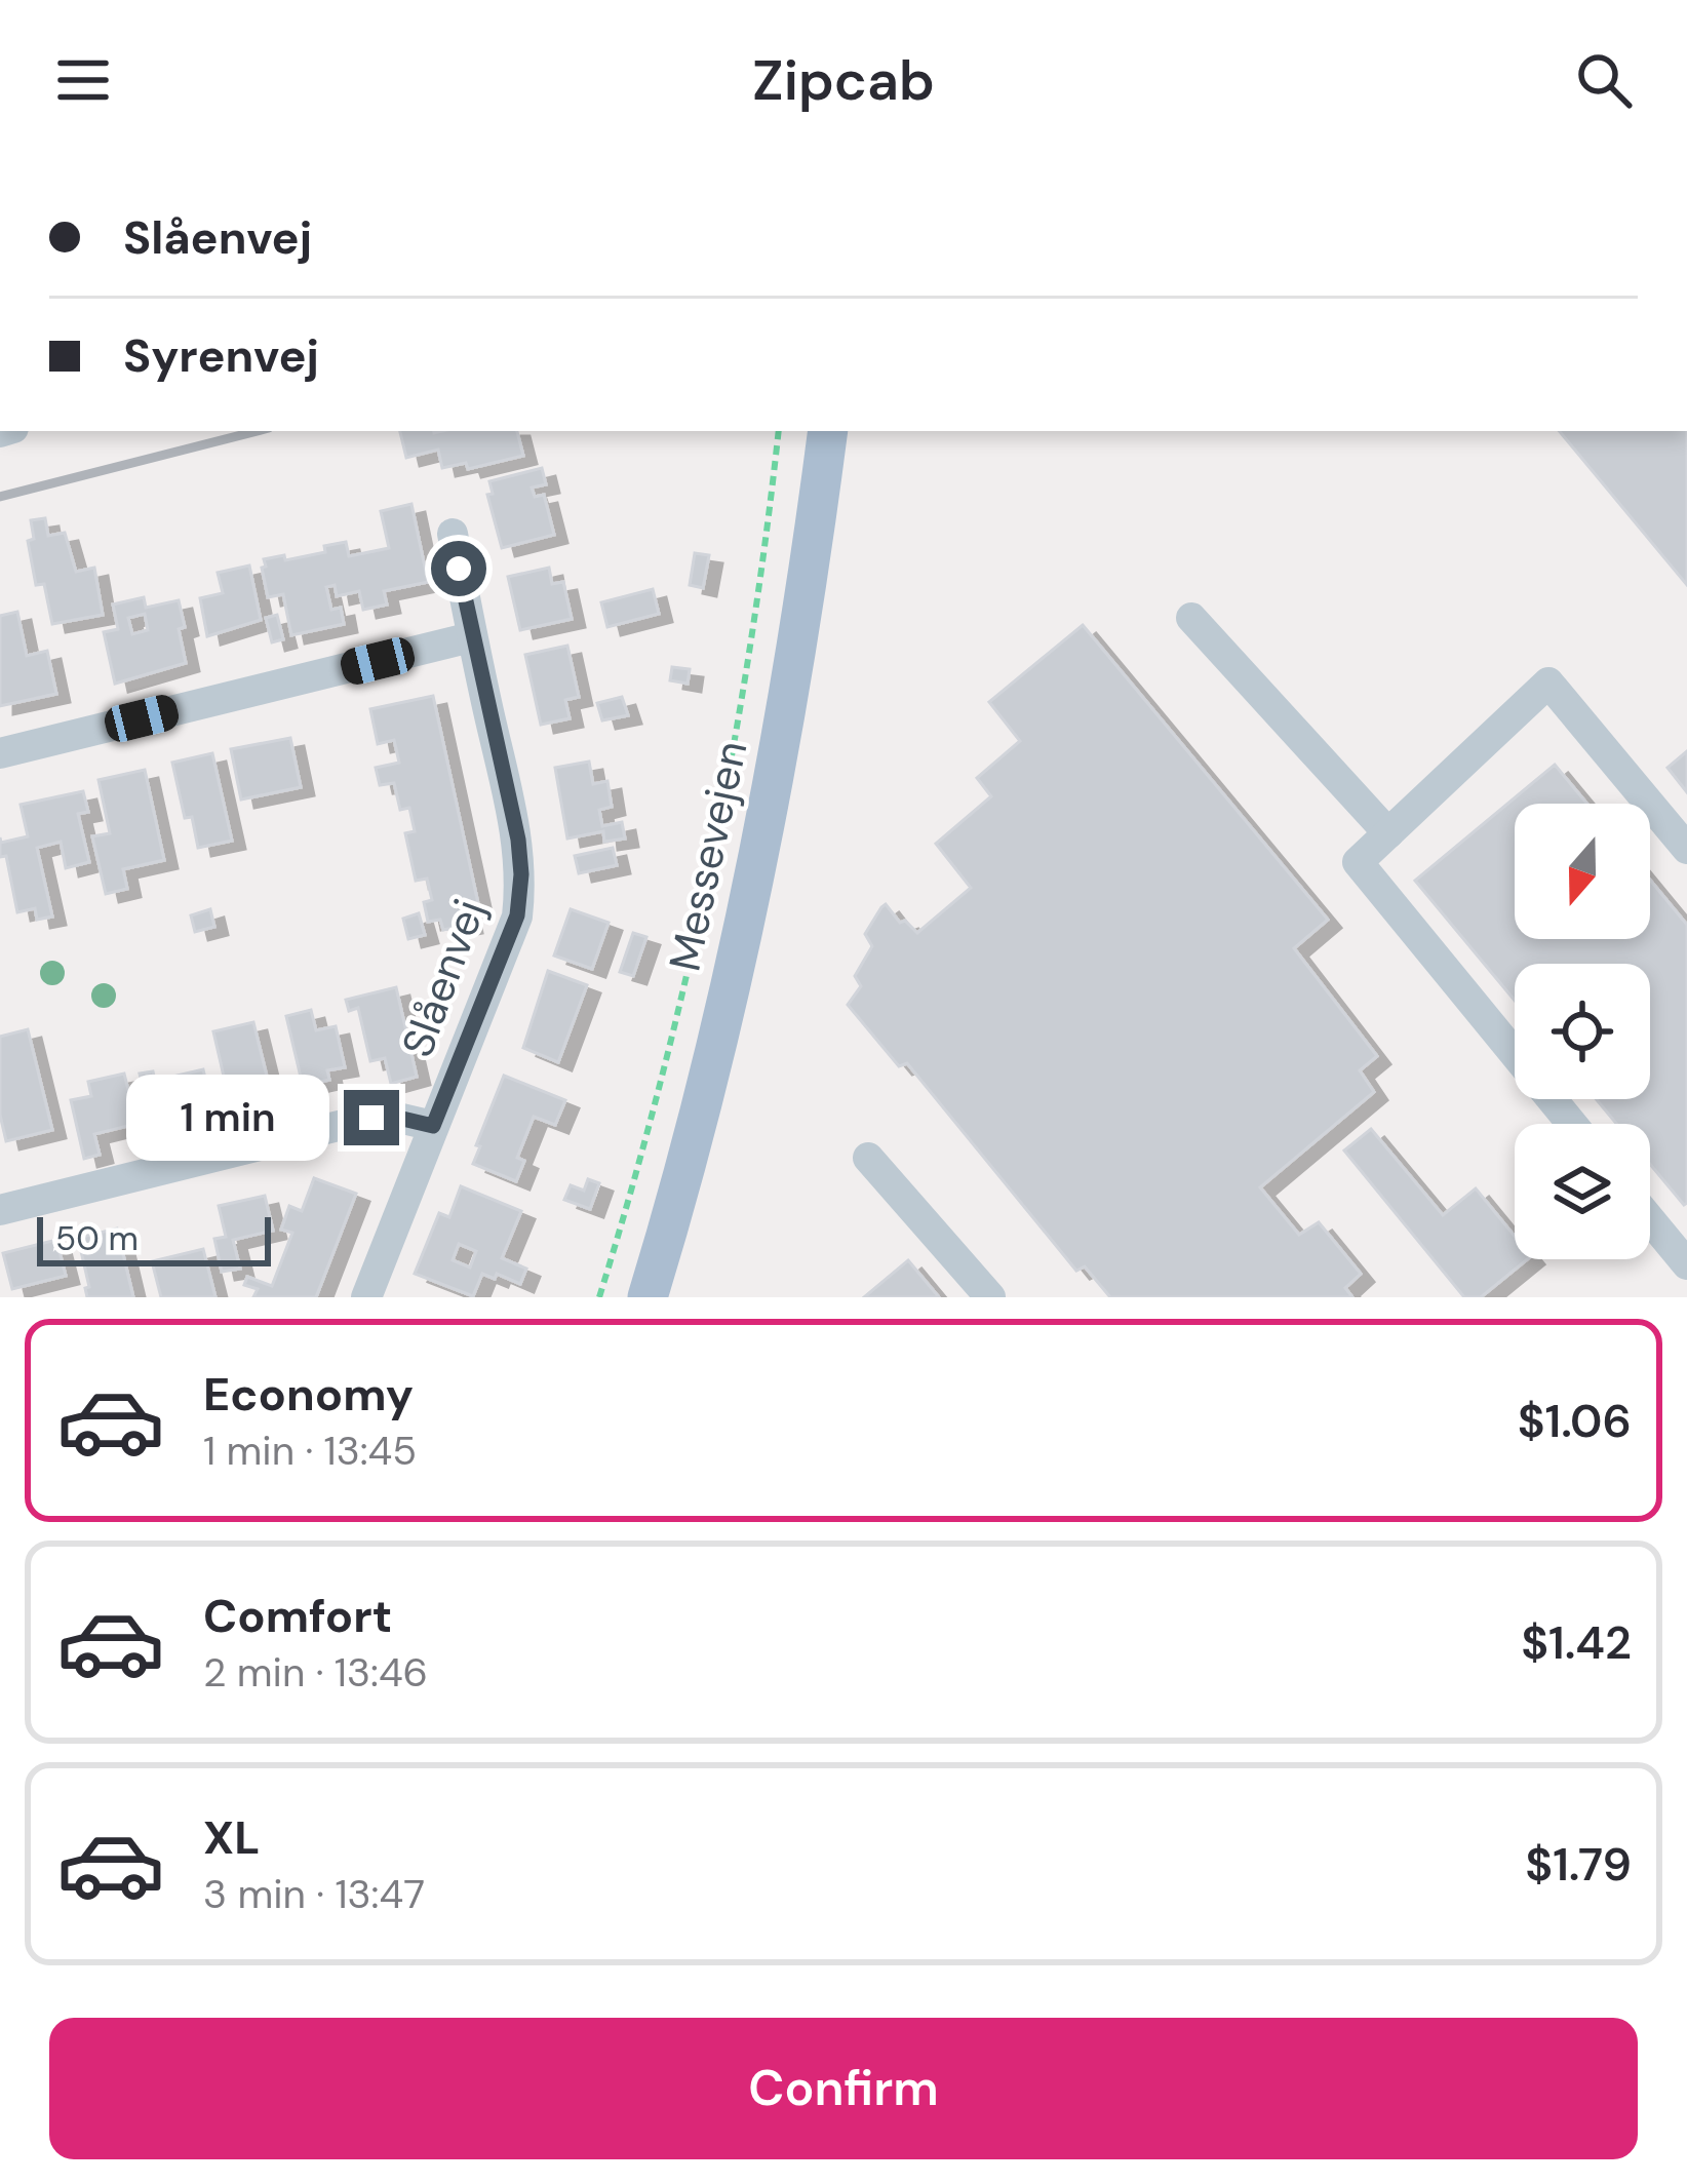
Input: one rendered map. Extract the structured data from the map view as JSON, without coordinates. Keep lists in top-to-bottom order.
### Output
{
  "streets": {
    "main road": ["Messevejen"],
    "street": ["Slåenvej"]
  },
  "scale_bar": "50 m",
  "north": "bottom",
  "page": {
    "header": "Zipcab",
    "banner": ["Slåenvej", "Syrenvej"],
    "bubble": "1 min",
    "scale": "50 m",
    "list": [
      {
        "name": "Economy",
        "note": "1 min · 13:45",
        "value": "$1.06"
      },
      {
        "name": "Comfort",
        "note": "2 min · 13:46",
        "value": "$1.42"
      },
      {
        "name": "XL",
        "note": "3 min · 13:47",
        "value": "$1.79"
      }
    ],
    "buttons": "Confirm"
  }
}
